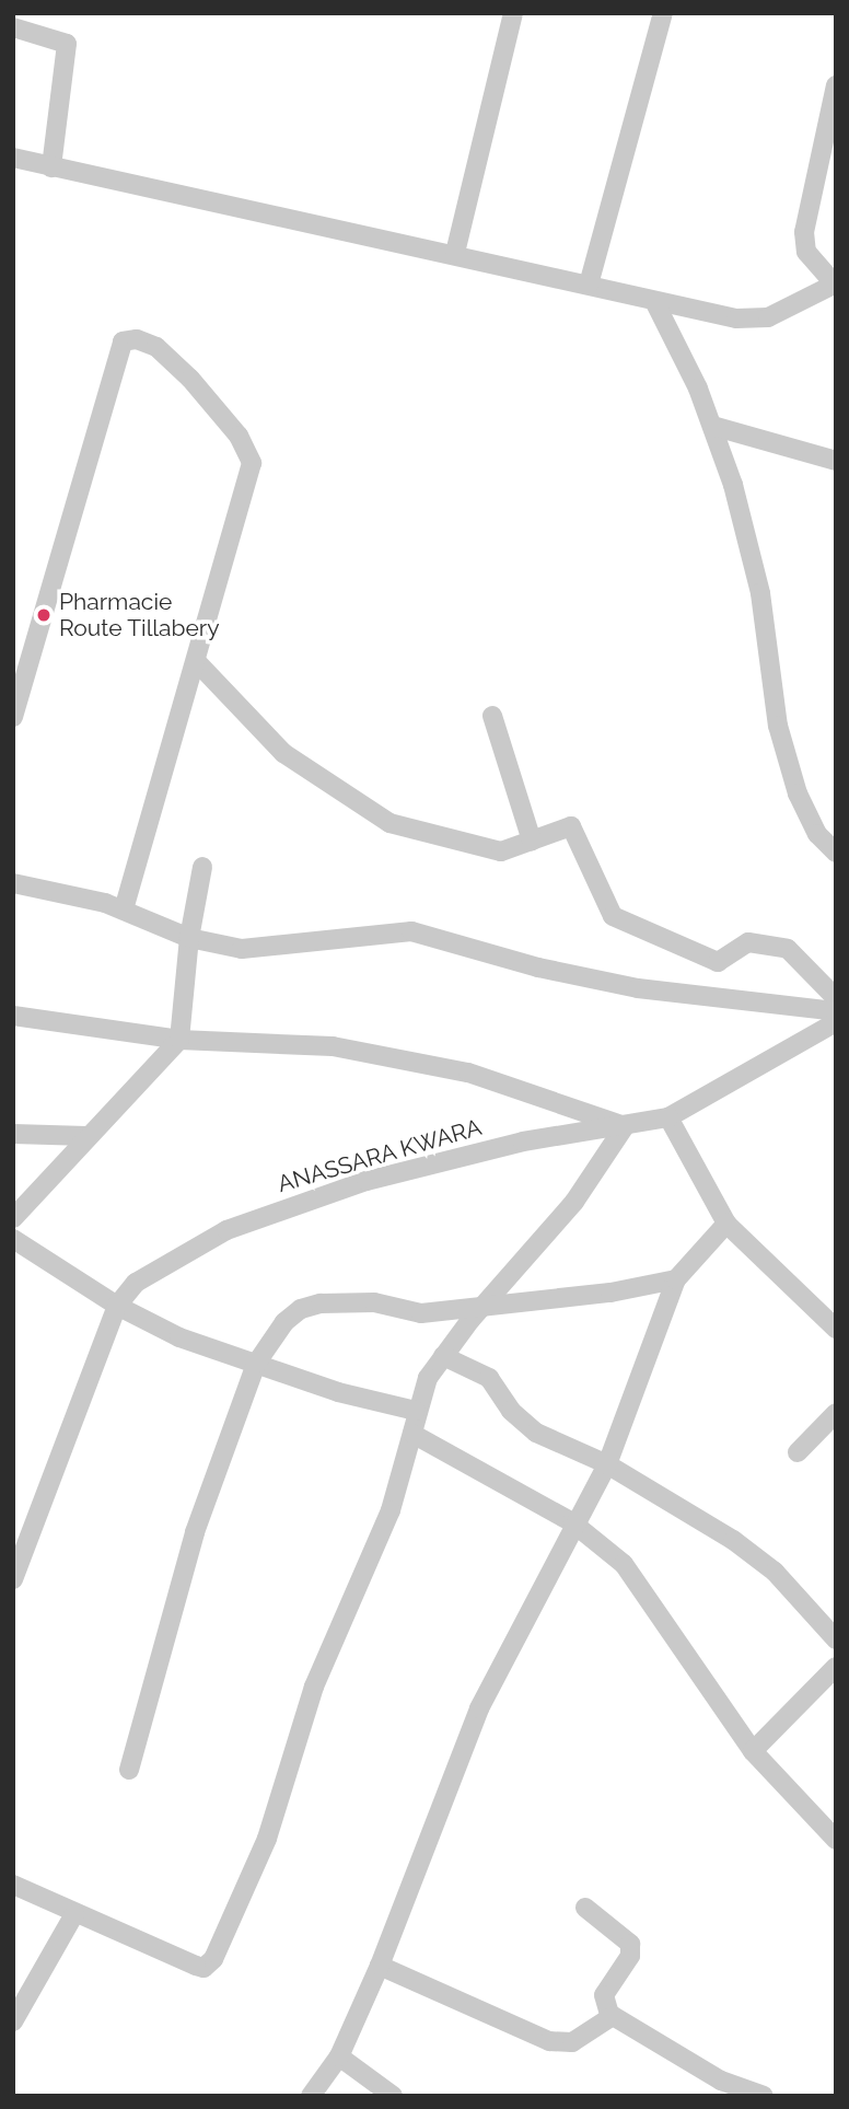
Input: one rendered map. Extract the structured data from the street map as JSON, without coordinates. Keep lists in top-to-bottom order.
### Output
{
  "streets": {
    "street": ["ANASSARA KWARA"]
  },
  "places": ["Pharmacie Route Tillabery"]
}
